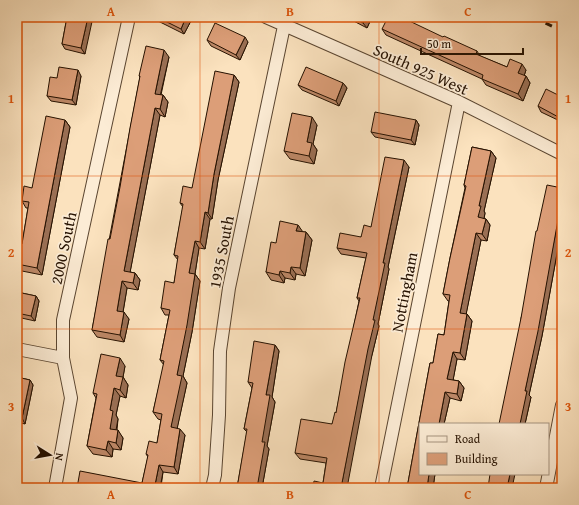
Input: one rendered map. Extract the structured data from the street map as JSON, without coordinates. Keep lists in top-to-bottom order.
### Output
{
  "streets": {
    "street": [
      "South 925 West",
      "2000 South",
      "1935 South",
      "Nottingham"
    ]
  },
  "crossings": [
    ["South 925 West", "1935 South"],
    ["South 925 West", "Nottingham"]
  ],
  "legend": ["Road", "Building"],
  "scale_bar": "50 m",
  "north": "right",
  "grid": {
    "columns": ["A", "B", "C"],
    "rows": ["1", "2", "3"]
  }
}
